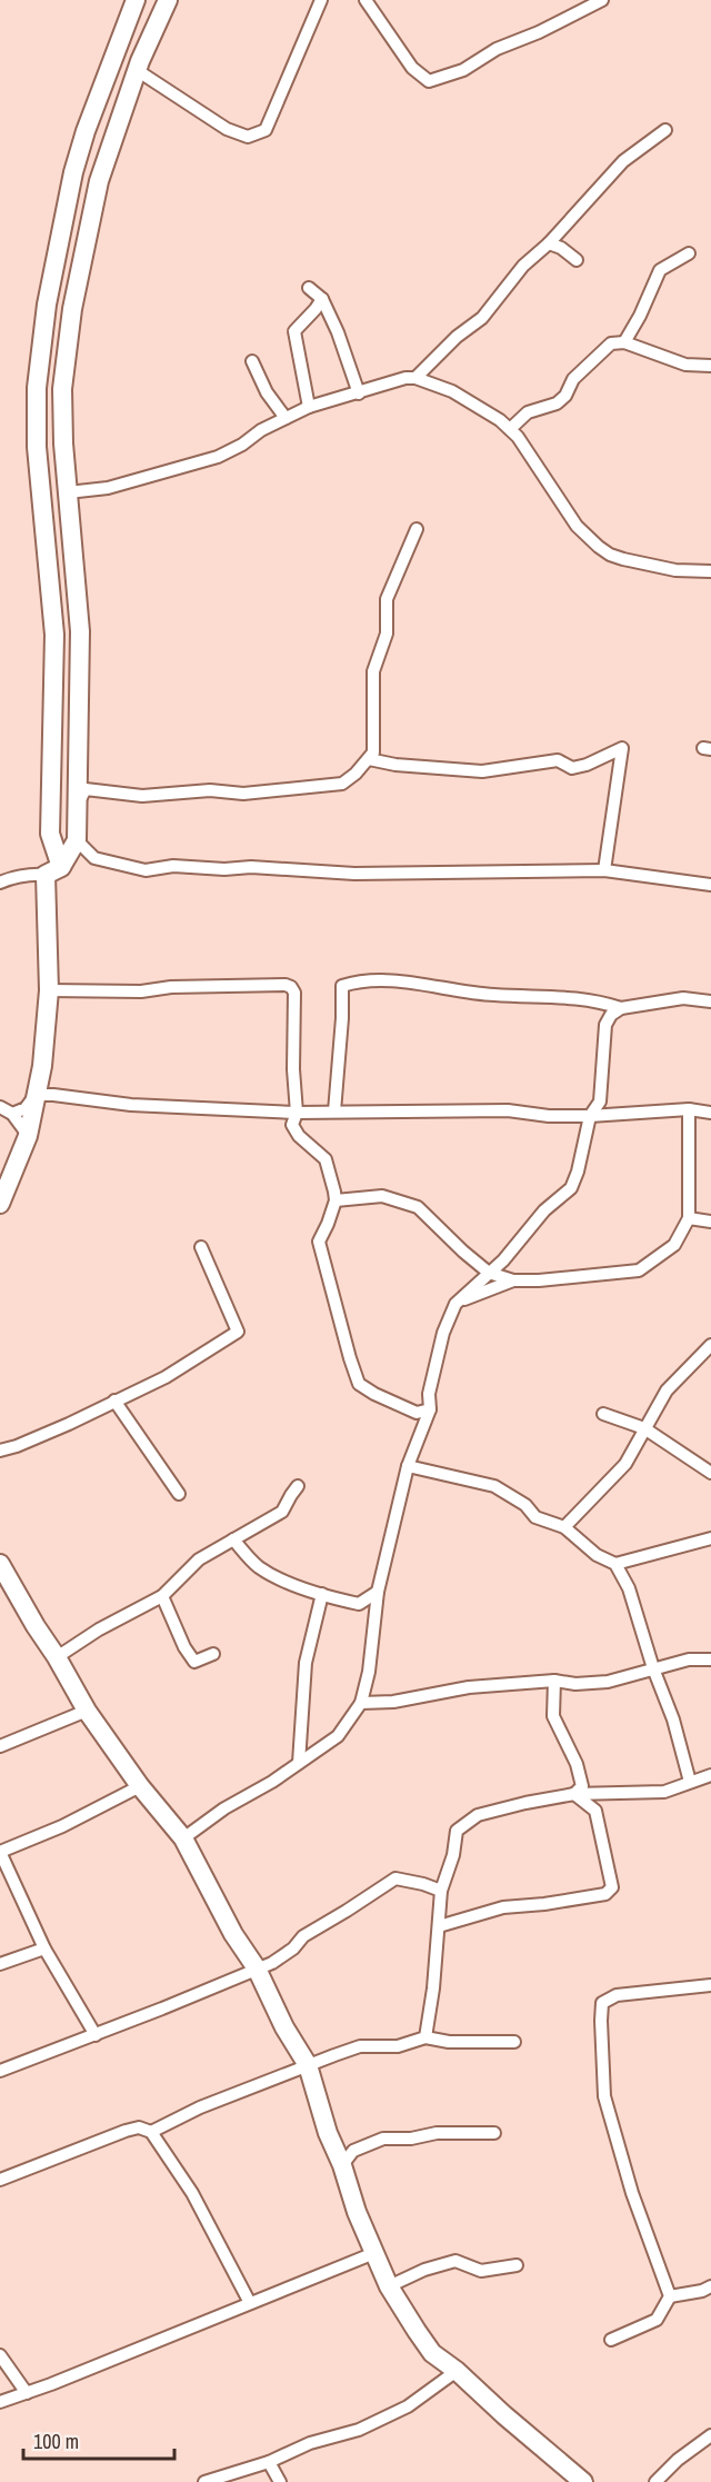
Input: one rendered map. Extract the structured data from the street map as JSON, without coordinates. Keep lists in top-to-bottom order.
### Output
{
  "scale_bar": "100 m"
}
